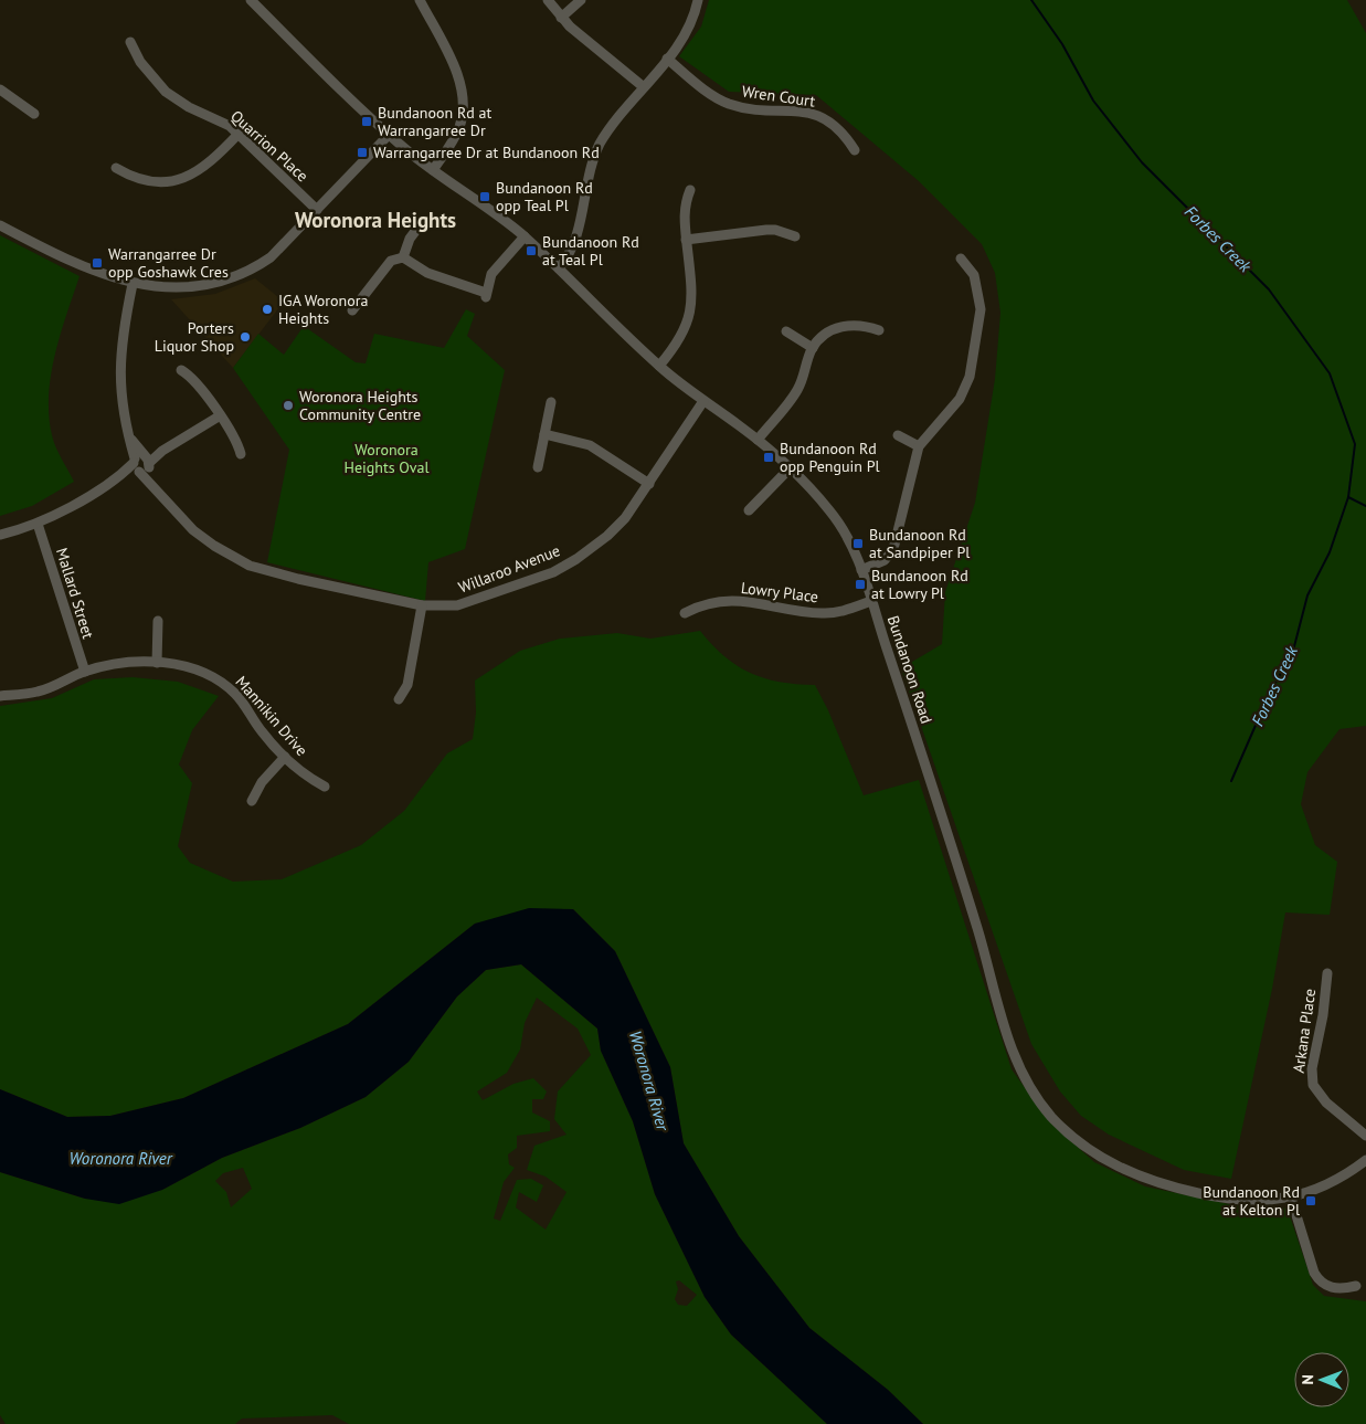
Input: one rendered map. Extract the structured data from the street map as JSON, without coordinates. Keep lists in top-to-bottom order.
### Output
{
  "streets": {
    "street": [
      "Wren Court",
      "Quarrion Place",
      "Willaroo Avenue",
      "Lowry Place",
      "Mallard Street",
      "Bundanoon Road",
      "Mannikin Drive",
      "Arkana Place"
    ]
  },
  "crossings": [
    ["Willaroo Avenue", "Bundanoon Road"],
    ["Lowry Place", "Bundanoon Road"],
    ["Mallard Street", "Mannikin Drive"]
  ],
  "districts": ["Woronora Heights"],
  "water": ["Forbes Creek", "Woronora River"],
  "parks": ["Woronora Heights Oval"],
  "places": {
    "transit": [
      "Bundanoon Rd at Warrangarree Dr",
      "Warrangarree Dr at Bundanoon Rd",
      "Bundanoon Rd opp Teal Pl",
      "Bundanoon Rd at Teal Pl",
      "Warrangarree Dr opp Goshawk Cres",
      "Bundanoon Rd opp Penguin Pl",
      "Bundanoon Rd at Sandpiper Pl",
      "Bundanoon Rd at Lowry Pl",
      "Bundanoon Rd at Kelton Pl"
    ],
    "other": ["IGA Woronora Heights", "Porters Liquor Shop", "Woronora Heights Community Centre"]
  },
  "north": "left"
}
